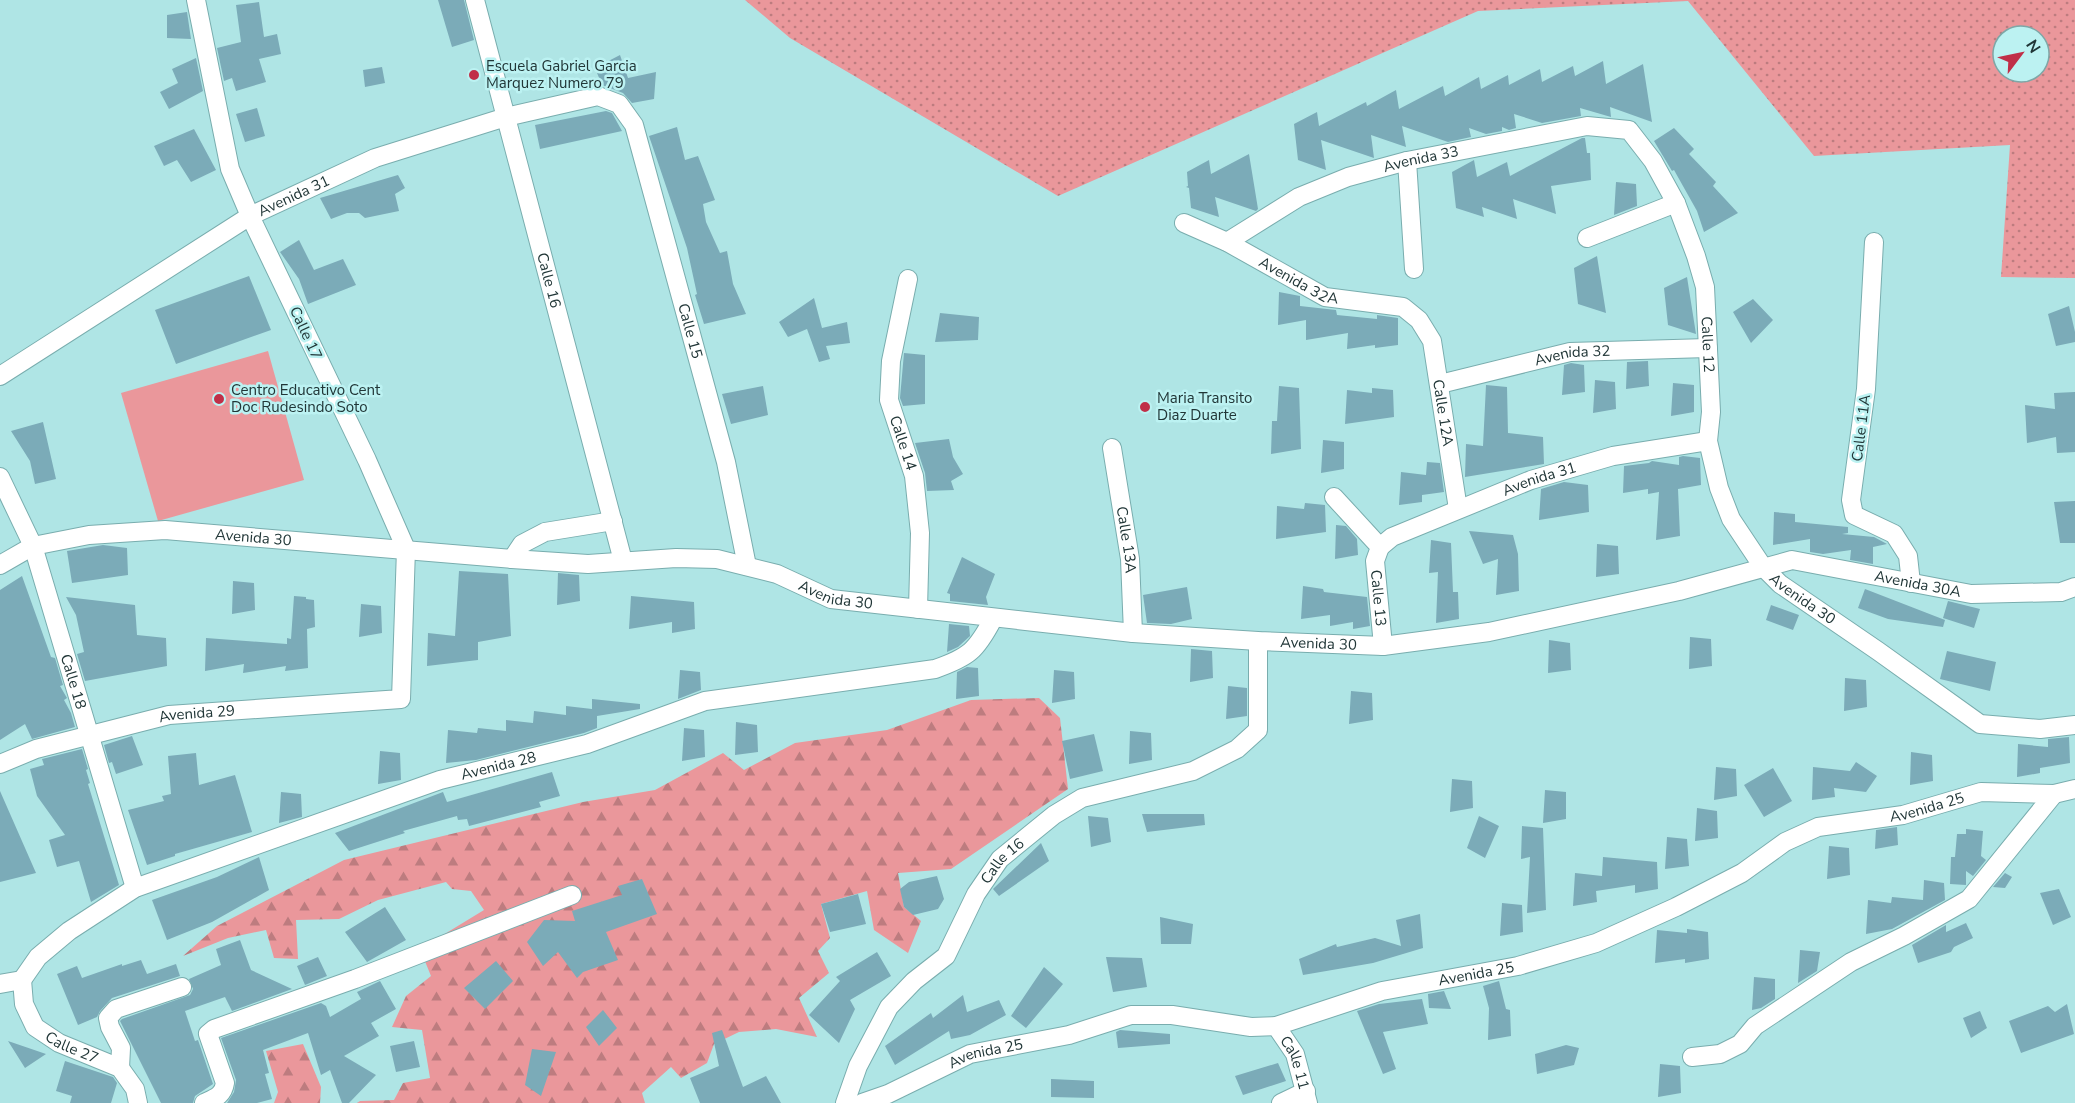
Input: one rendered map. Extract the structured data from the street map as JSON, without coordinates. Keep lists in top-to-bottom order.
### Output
{
  "streets": {
    "street": [
      "Avenida 33",
      "Avenida 31",
      "Avenida 32A",
      "Calle 16",
      "Calle 15",
      "Calle 17",
      "Calle 12",
      "Avenida 32",
      "Calle 12A",
      "Calle 11A",
      "Calle 14",
      "Avenida 30",
      "Calle 13A",
      "Avenida 30A",
      "Calle 13",
      "Calle 18",
      "Avenida 29",
      "Avenida 28",
      "Avenida 25",
      "Calle 27",
      "Calle 11"
    ]
  },
  "crossings": [
    ["Avenida 33", "Avenida 32A"],
    ["Avenida 33", "Calle 12"],
    ["Avenida 31", "Calle 16"],
    ["Avenida 31", "Calle 15"],
    ["Avenida 31", "Calle 17"],
    ["Avenida 31", "Calle 12"],
    ["Avenida 31", "Calle 12A"],
    ["Avenida 31", "Calle 13"],
    ["Avenida 32A", "Calle 12A"],
    ["Calle 16", "Avenida 30"],
    ["Calle 15", "Avenida 30"],
    ["Calle 17", "Avenida 30"],
    ["Calle 17", "Avenida 29"],
    ["Calle 12", "Avenida 32"],
    ["Calle 12", "Avenida 30"],
    ["Calle 12", "Avenida 30A"],
    ["Avenida 32", "Calle 12A"],
    ["Calle 11A", "Avenida 30A"],
    ["Calle 14", "Avenida 30"],
    ["Avenida 30", "Calle 13A"],
    ["Avenida 30", "Avenida 30A"],
    ["Avenida 30", "Calle 13"],
    ["Avenida 30", "Calle 18"],
    ["Avenida 30", "Avenida 28"],
    ["Calle 18", "Avenida 29"],
    ["Calle 18", "Avenida 28"],
    ["Avenida 28", "Calle 27"],
    ["Avenida 25", "Calle 11"]
  ],
  "places": ["Escuela Gabriel Garcia Marquez Numero 79", "Centro Educativo Cent Doc Rudesindo Soto", "Maria Transito Diaz Duarte"],
  "north": "top right"
}
